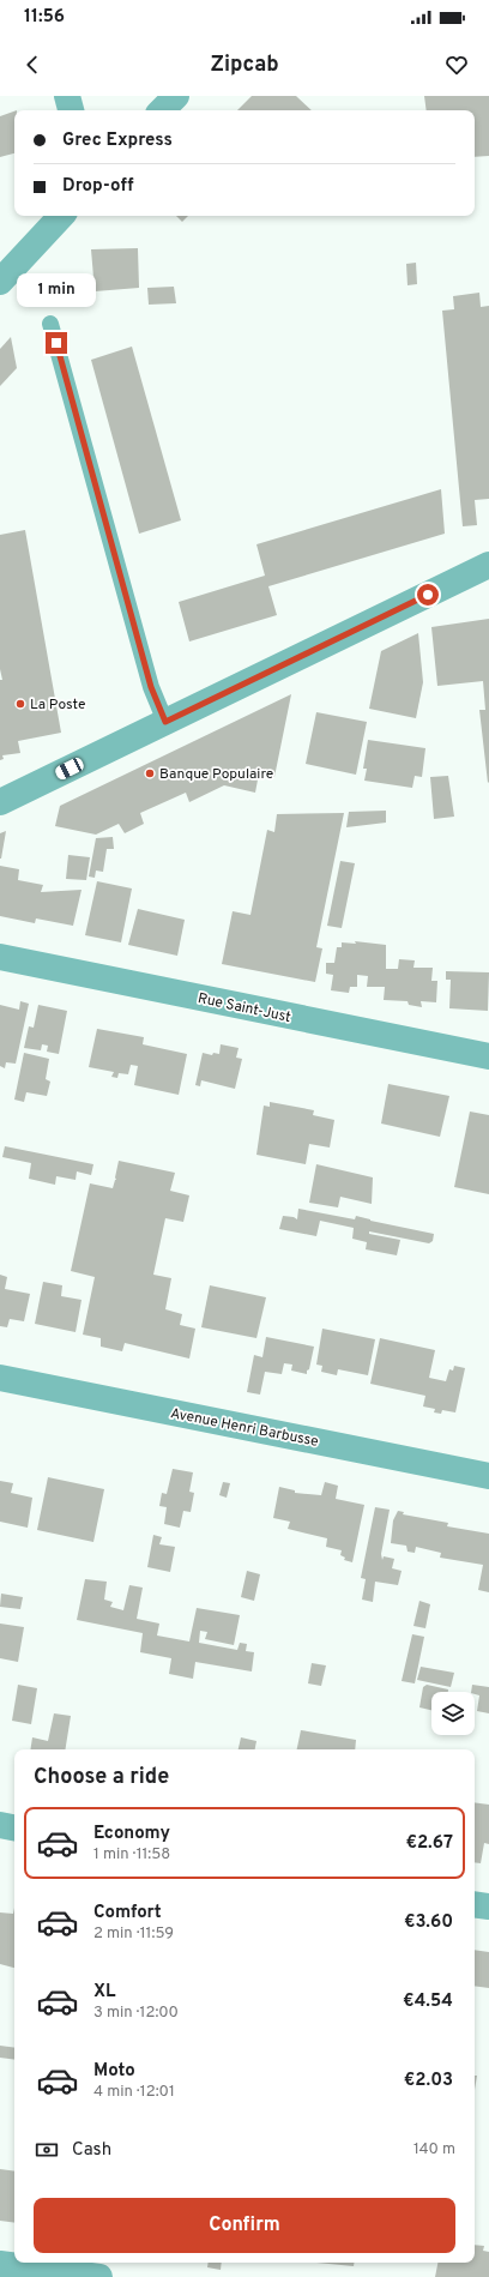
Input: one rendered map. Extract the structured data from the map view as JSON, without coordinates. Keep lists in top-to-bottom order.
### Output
{
  "streets": {
    "street": ["Rue Saint-Just", "Avenue Henri Barbusse"]
  },
  "places": ["La Poste", "Banque Populaire"],
  "page": {
    "status": "11:56",
    "header": "Zipcab",
    "banner": ["Grec Express", "Drop-off"],
    "bubble": "1 min",
    "heading": "Choose a ride",
    "list": [
      {
        "name": "Economy",
        "note": "1 min · 11:58",
        "value": "€2.67"
      },
      {
        "name": "Comfort",
        "note": "2 min · 11:59",
        "value": "€3.60"
      },
      {
        "name": "XL",
        "note": "3 min · 12:00",
        "value": "€4.54"
      },
      {
        "name": "Moto",
        "note": "4 min · 12:01",
        "value": "€2.03"
      }
    ],
    "pay": ["Cash", "140 m"],
    "buttons": "Confirm"
  }
}
